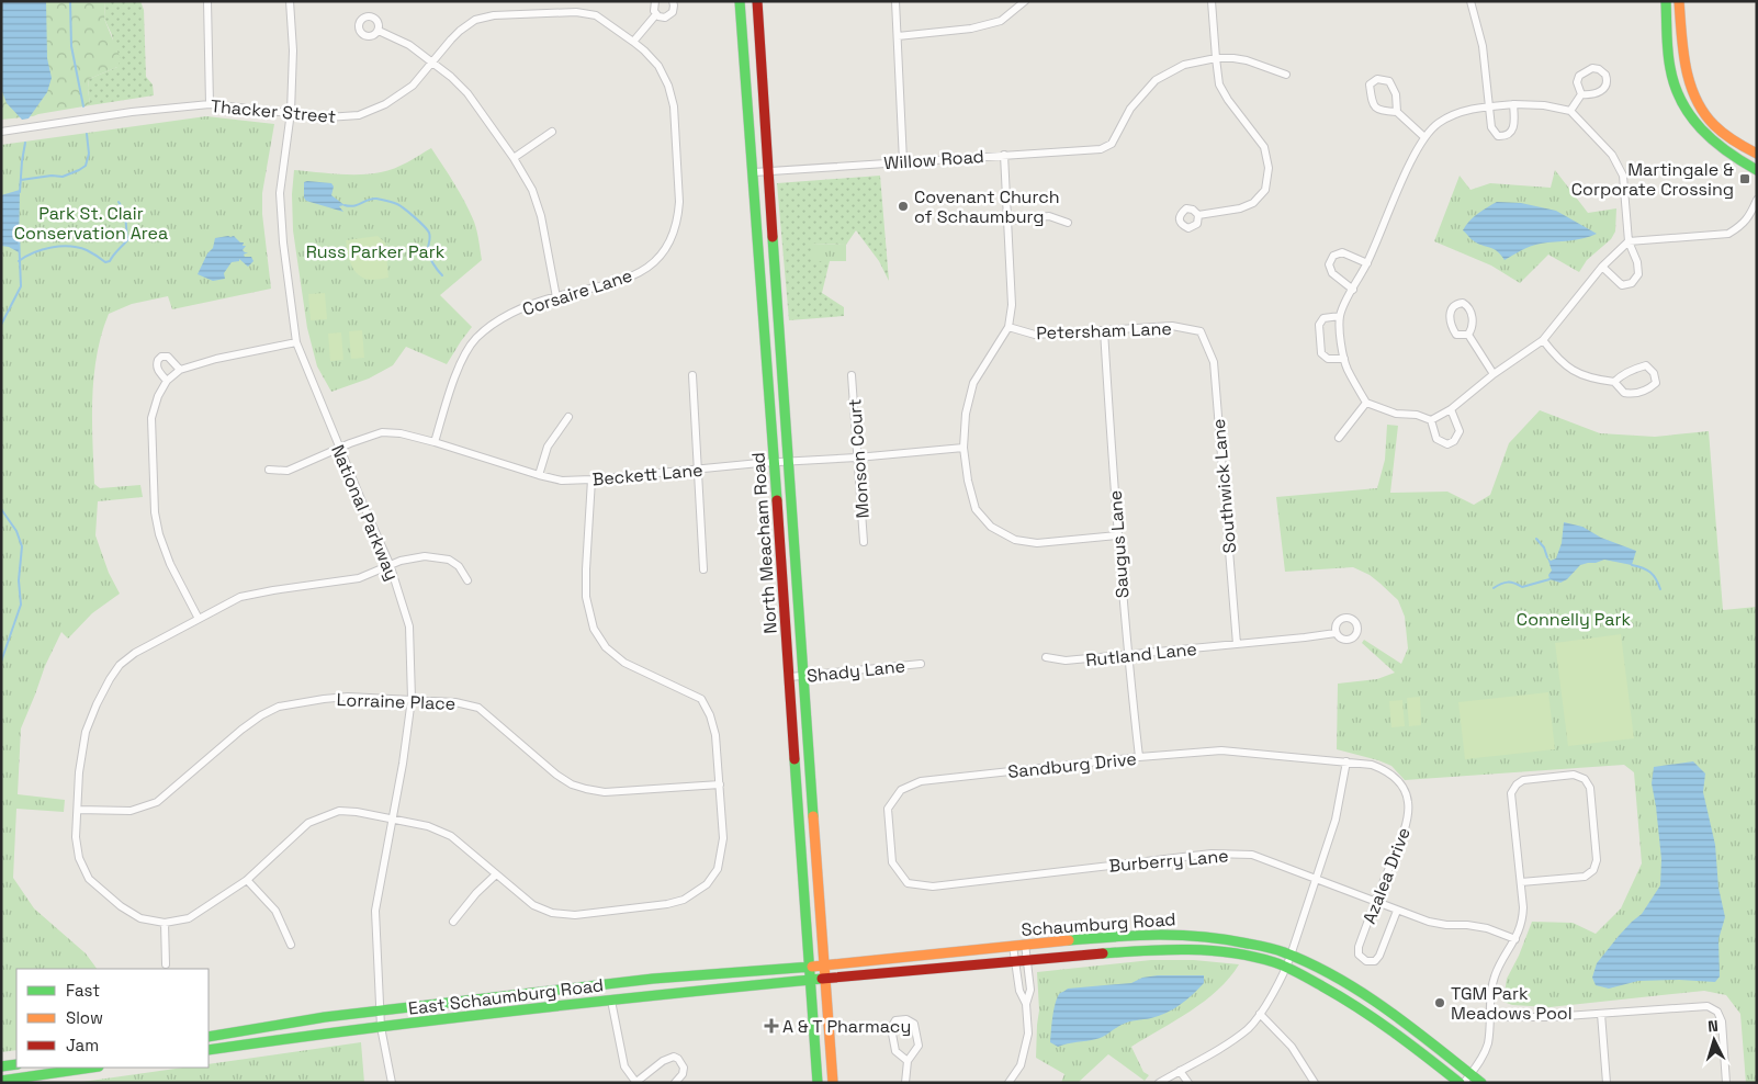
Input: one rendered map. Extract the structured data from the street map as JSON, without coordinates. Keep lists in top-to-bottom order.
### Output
{
  "streets": {
    "main road": ["North Meacham Road", "Schaumburg Road", "East Schaumburg Road"],
    "street": [
      "Thacker Street",
      "Willow Road",
      "Corsaire Lane",
      "Petersham Lane",
      "Monson Court",
      "Beckett Lane",
      "Southwick Lane",
      "National Parkway",
      "Saugus Lane",
      "Rutland Lane",
      "Shady Lane",
      "Lorraine Place",
      "Sandburg Drive",
      "Burberry Lane",
      "Azalea Drive"
    ]
  },
  "crossings": [
    ["Thacker Street", "Corsaire Lane"],
    ["Thacker Street", "National Parkway"],
    ["Willow Road", "North Meacham Road"],
    ["Corsaire Lane", "Beckett Lane"],
    ["Petersham Lane", "Southwick Lane"],
    ["Petersham Lane", "Saugus Lane"],
    ["Monson Court", "Beckett Lane"],
    ["Beckett Lane", "National Parkway"],
    ["Beckett Lane", "North Meacham Road"],
    ["Southwick Lane", "Rutland Lane"],
    ["National Parkway", "Lorraine Place"],
    ["National Parkway", "East Schaumburg Road"],
    ["North Meacham Road", "Shady Lane"],
    ["North Meacham Road", "Schaumburg Road"],
    ["North Meacham Road", "East Schaumburg Road"],
    ["Saugus Lane", "Rutland Lane"],
    ["Saugus Lane", "Sandburg Drive"],
    ["Sandburg Drive", "Burberry Lane"],
    ["Sandburg Drive", "Azalea Drive"],
    ["Burberry Lane", "Azalea Drive"],
    ["Schaumburg Road", "East Schaumburg Road"]
  ],
  "parks": ["Park St. Clair Conservation Area", "Russ Parker Park", "Connelly Park"],
  "places": {
    "transit": ["Martingale & Corporate Crossing"],
    "other": ["Covenant Church of Schaumburg", "TGM Park Meadows Pool"],
    "health": ["A & T Pharmacy"]
  },
  "legend": ["Fast", "Slow", "Jam"],
  "north": "top"
}
